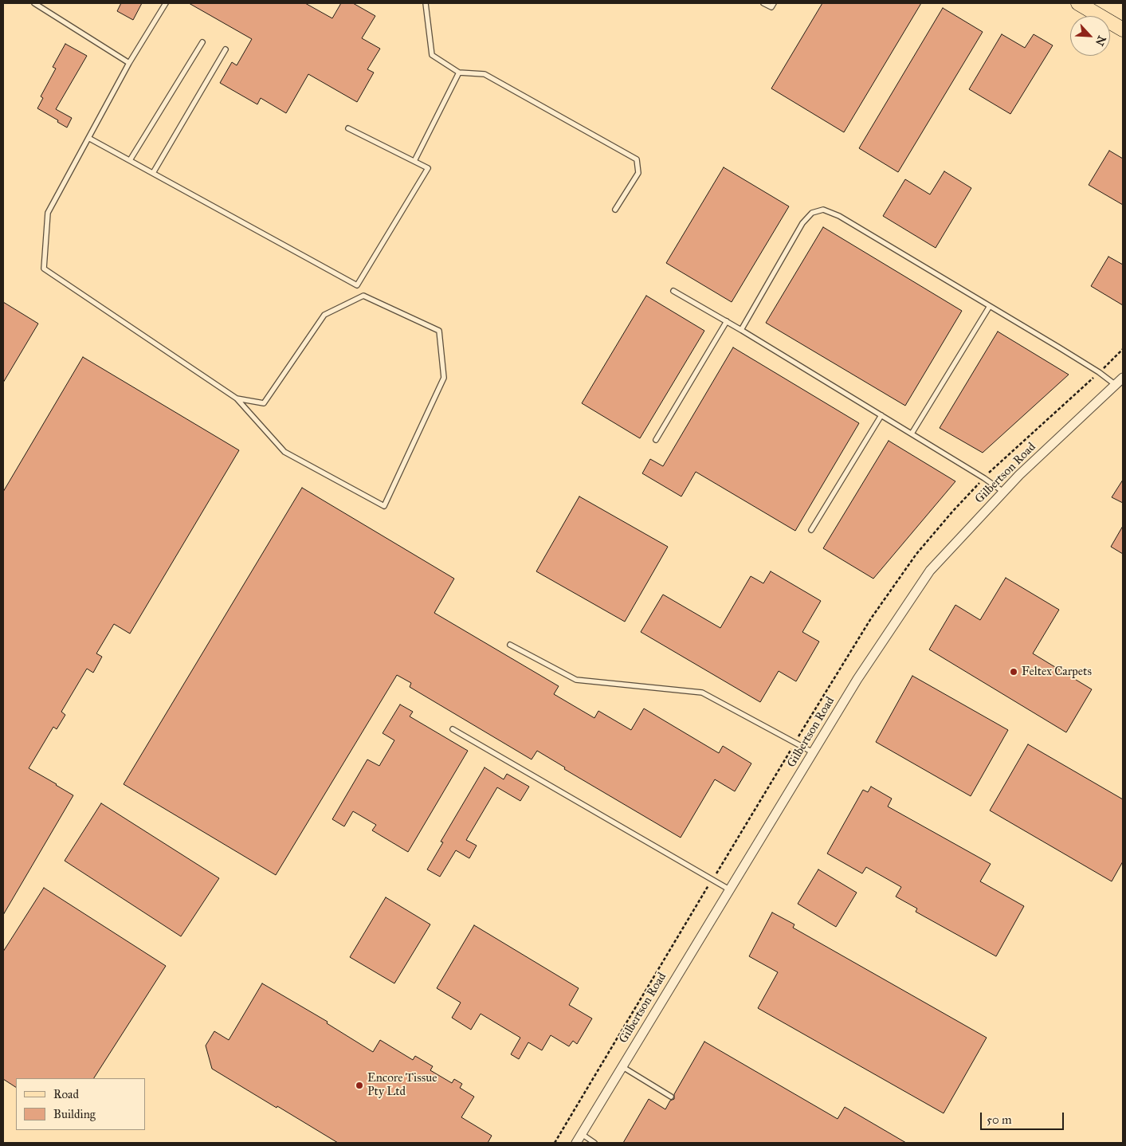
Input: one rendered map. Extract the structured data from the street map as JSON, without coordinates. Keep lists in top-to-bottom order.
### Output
{
  "streets": {
    "street": ["Gilbertson Road"]
  },
  "places": ["Feltex Carpets", "Encore Tissue Pty Ltd"],
  "legend": ["Road", "Building"],
  "scale_bar": "50 m",
  "north": "bottom right"
}
